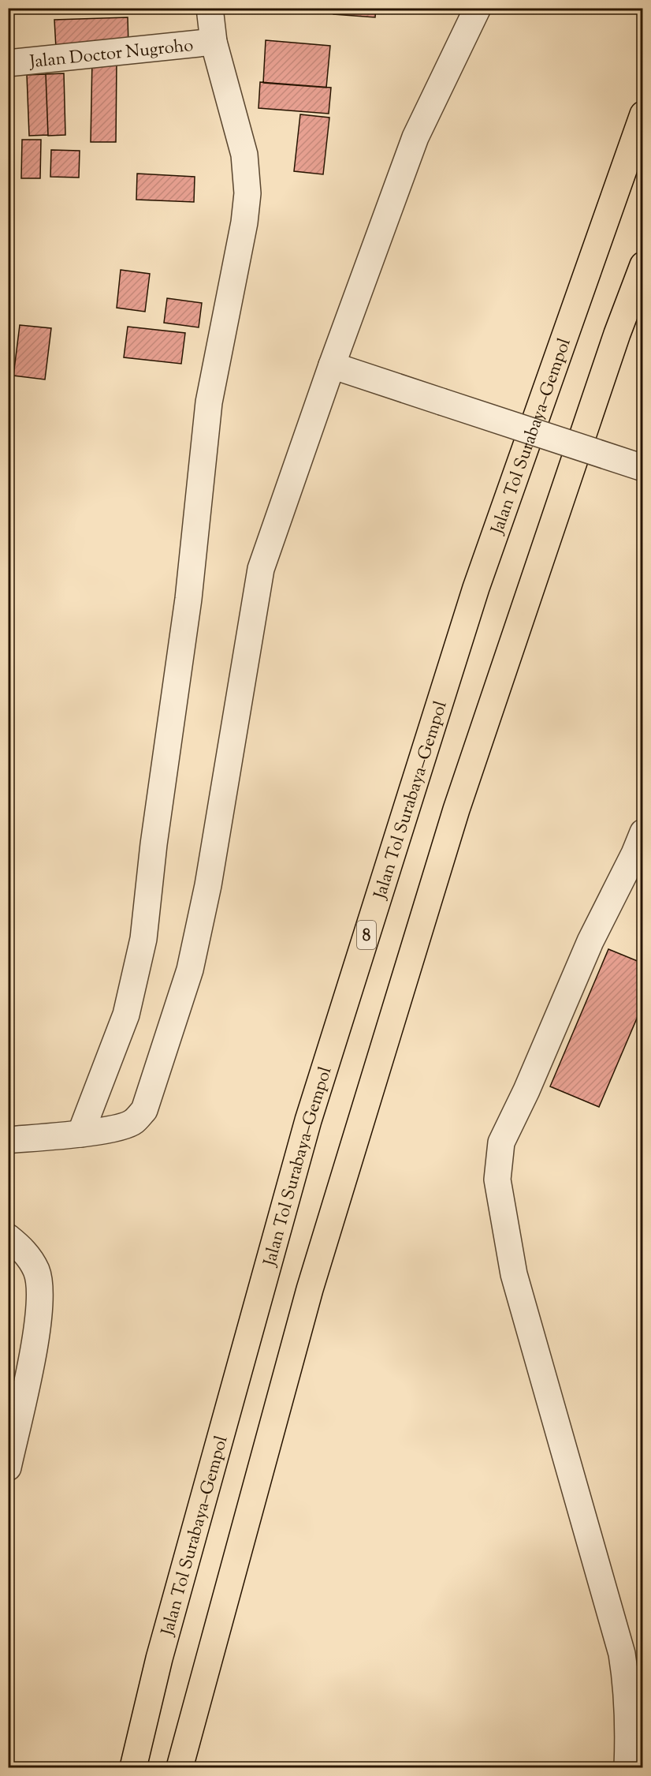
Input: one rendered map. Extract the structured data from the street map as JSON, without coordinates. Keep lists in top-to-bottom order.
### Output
{
  "streets": {
    "highway": ["Jalan Tol Surabaya–Gempol", "8"],
    "street": ["Jalan Doctor Nugroho"]
  }
}
